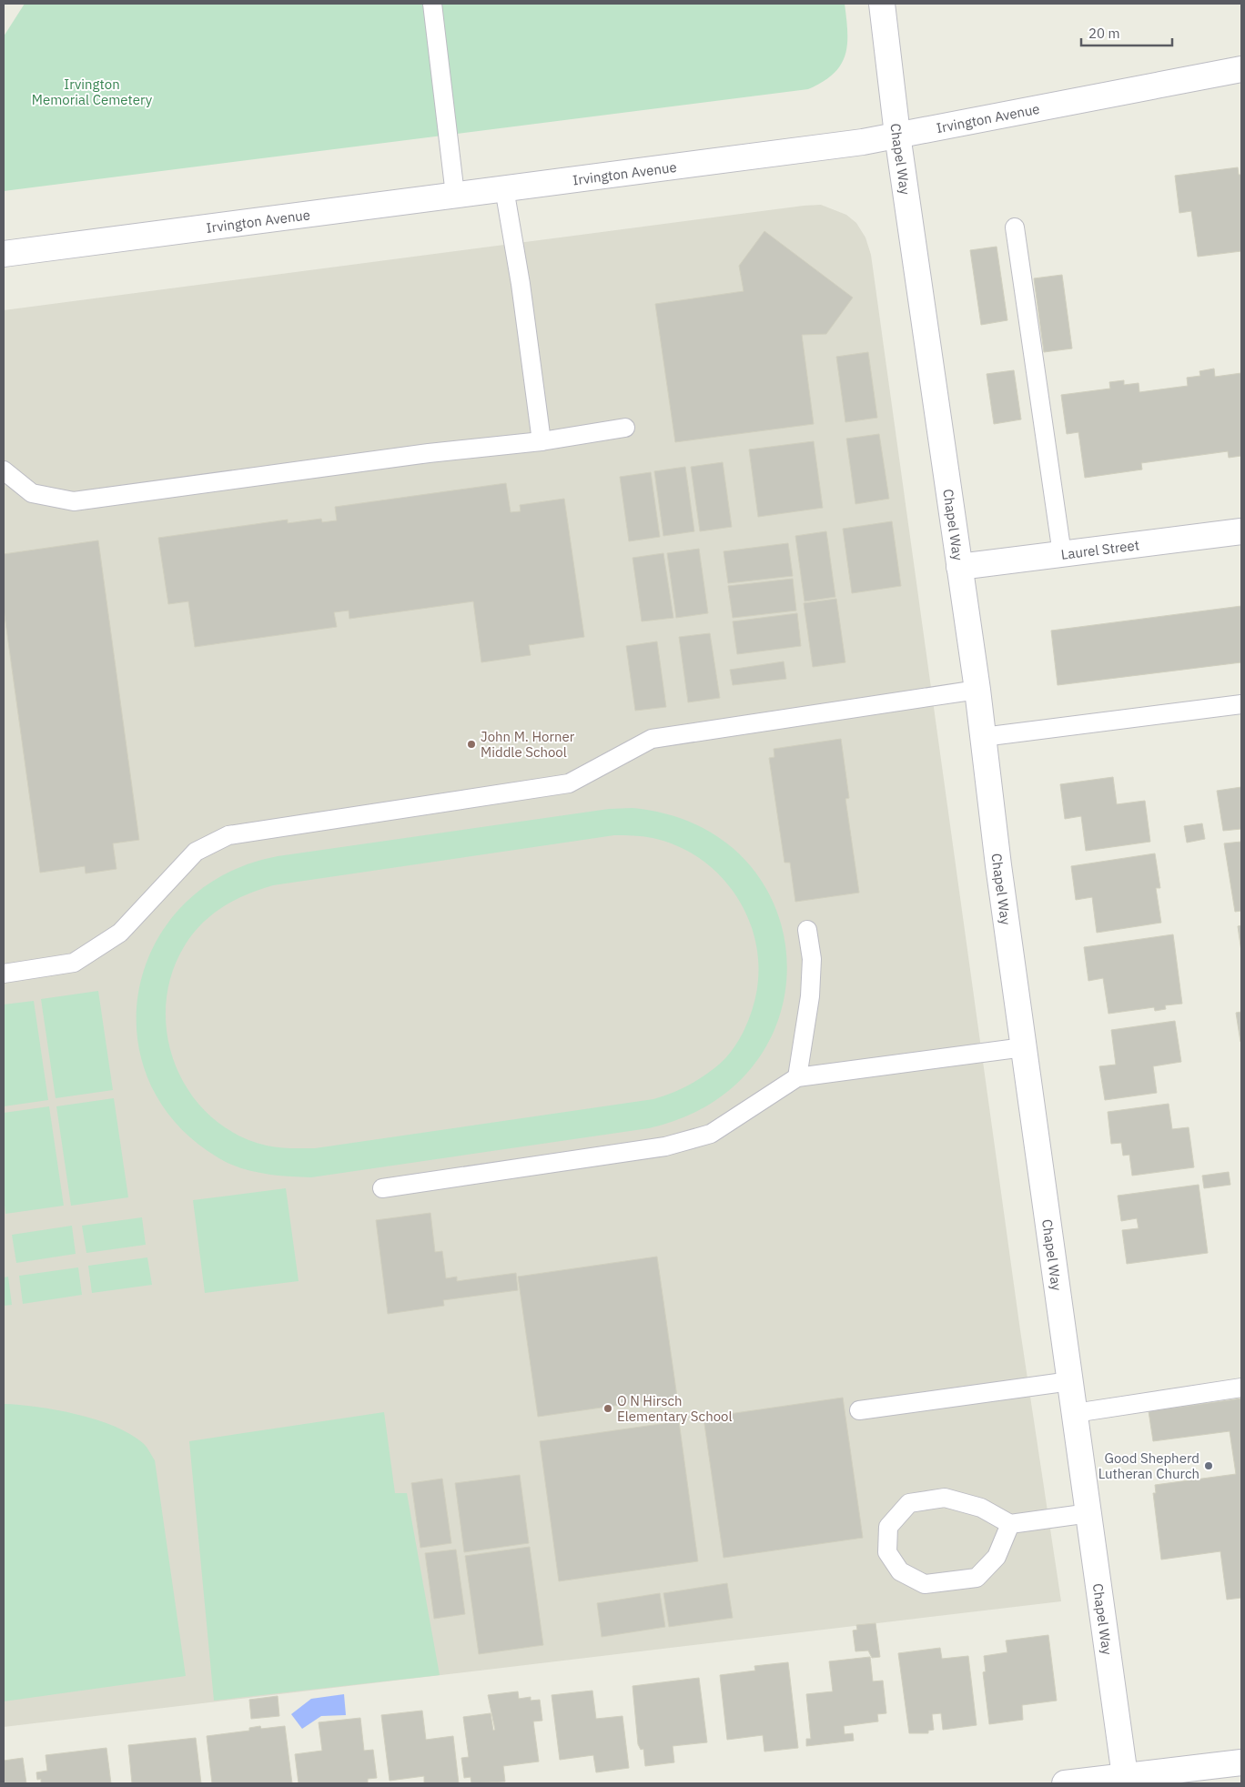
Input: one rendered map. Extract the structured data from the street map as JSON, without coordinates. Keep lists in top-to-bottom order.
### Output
{
  "streets": {
    "street": ["Irvington Avenue", "Chapel Way", "Laurel Street"]
  },
  "crossings": [
    ["Irvington Avenue", "Chapel Way"],
    ["Chapel Way", "Laurel Street"]
  ],
  "parks": ["Irvington Memorial Cemetery"],
  "places": ["John M. Horner Middle School", "O N Hirsch Elementary School", "Good Shepherd Lutheran Church"],
  "scale_bar": "20 m"
}
